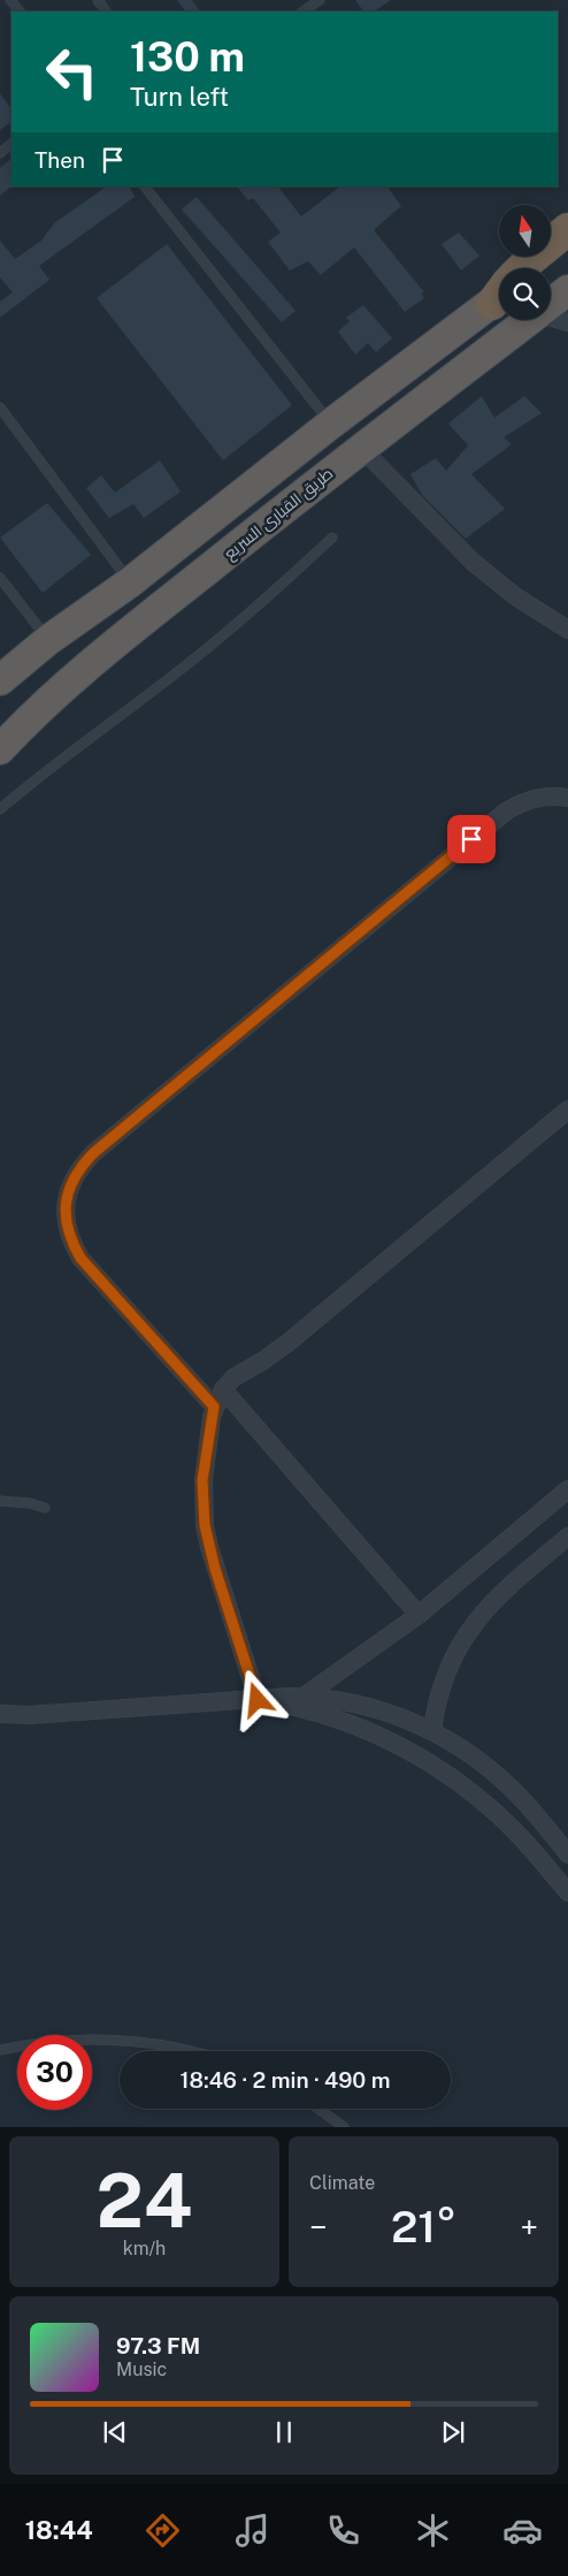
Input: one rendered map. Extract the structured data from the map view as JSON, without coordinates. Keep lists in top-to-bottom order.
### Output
{
  "streets": {
    "highway": ["طريق القبارى السريع"]
  },
  "north": "top",
  "page": {
    "turn": ["130 m", "Turn left"],
    "then": "Then",
    "limit": "30",
    "trip": "18:46 · 2 min · 490 m",
    "tile": [
      ["24", "km/h"],
      "Climate"
    ],
    "heat": ["−", "21°", "+"],
    "song": ["97.3 FM", "Music"],
    "tabs": "18:44"
  }
}
